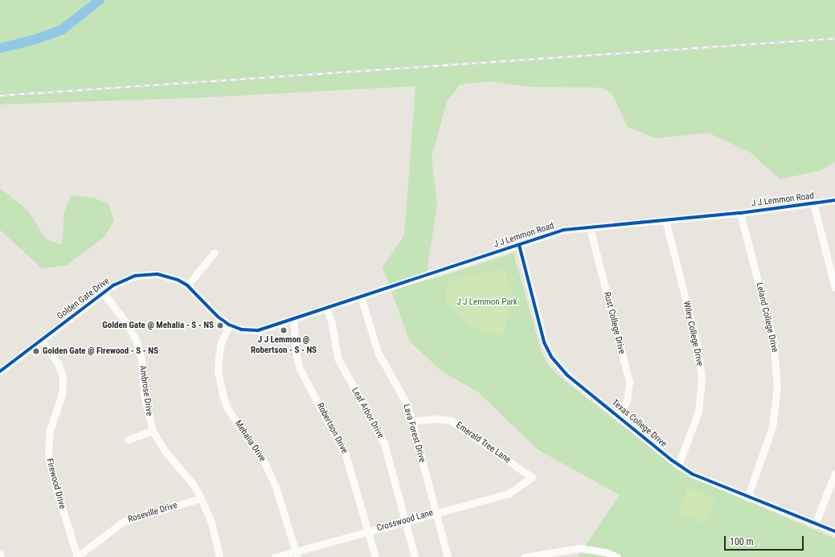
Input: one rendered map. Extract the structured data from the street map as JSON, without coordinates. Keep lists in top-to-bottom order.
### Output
{
  "streets": {
    "street": [
      "J J Lemmon Road",
      "Golden Gate Drive",
      "Leland College Drive",
      "Rust College Drive",
      "Wiley College Drive",
      "Ambrose Drive",
      "Leaf Arbor Drive",
      "Texas College Drive",
      "Robertson Drive",
      "Lava Forest Drive",
      "Mehalia Drive",
      "Emerald Tree Lane",
      "Firewood Drive",
      "Roseville Drive",
      "Crosswood Lane"
    ]
  },
  "crossings": [
    ["J J Lemmon Road", "Golden Gate Drive"],
    ["J J Lemmon Road", "Leland College Drive"],
    ["J J Lemmon Road", "Rust College Drive"],
    ["J J Lemmon Road", "Wiley College Drive"],
    ["J J Lemmon Road", "Leaf Arbor Drive"],
    ["J J Lemmon Road", "Texas College Drive"],
    ["J J Lemmon Road", "Robertson Drive"],
    ["J J Lemmon Road", "Lava Forest Drive"],
    ["J J Lemmon Road", "Mehalia Drive"],
    ["Golden Gate Drive", "Ambrose Drive"],
    ["Golden Gate Drive", "Mehalia Drive"],
    ["Golden Gate Drive", "Firewood Drive"],
    ["Leland College Drive", "Texas College Drive"],
    ["Rust College Drive", "Texas College Drive"],
    ["Wiley College Drive", "Texas College Drive"],
    ["Ambrose Drive", "Roseville Drive"],
    ["Leaf Arbor Drive", "Crosswood Lane"],
    ["Robertson Drive", "Crosswood Lane"],
    ["Lava Forest Drive", "Emerald Tree Lane"],
    ["Lava Forest Drive", "Crosswood Lane"],
    ["Mehalia Drive", "Crosswood Lane"],
    ["Emerald Tree Lane", "Crosswood Lane"],
    ["Firewood Drive", "Roseville Drive"]
  ],
  "parks": ["J J Lemmon Park"],
  "places": ["Golden Gate @ Mehalia - S - NS", "J J Lemmon @ Robertson - S - NS", "Golden Gate @ Firewood - S - NS"],
  "scale_bar": "100 m"
}
